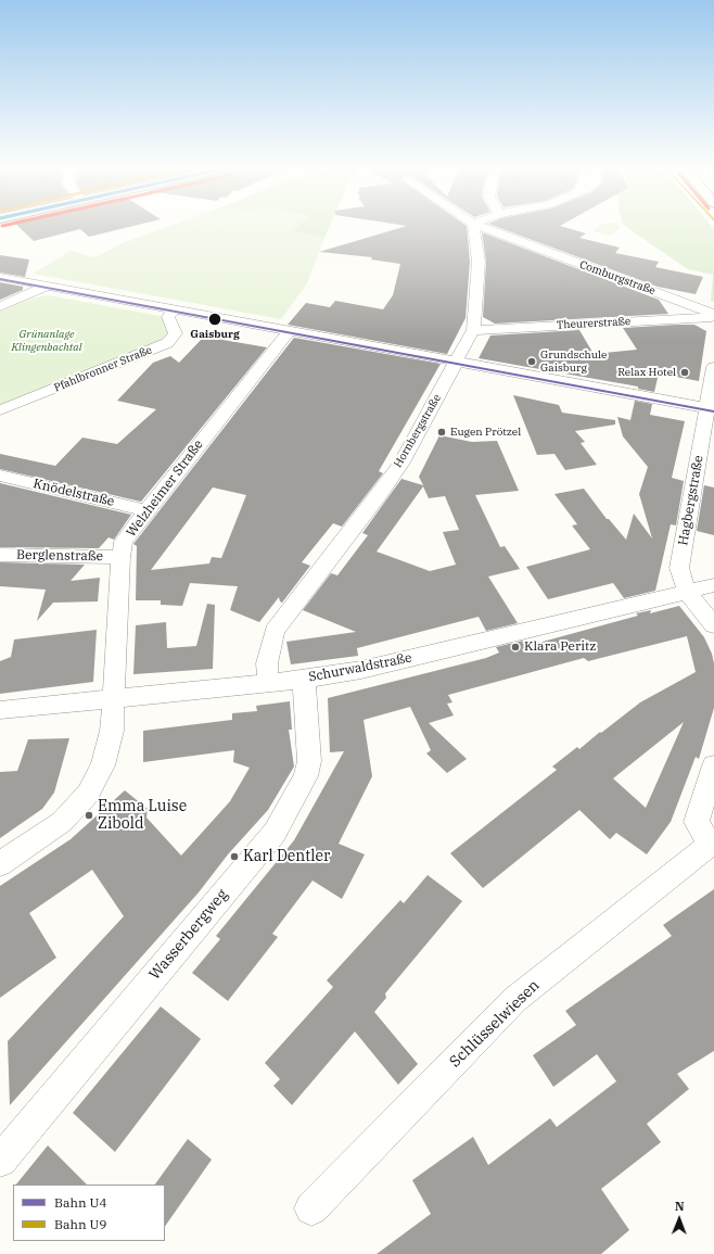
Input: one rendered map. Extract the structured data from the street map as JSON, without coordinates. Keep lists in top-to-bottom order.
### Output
{
  "streets": {
    "street": [
      "Comburgstraße",
      "Theurerstraße",
      "Pfahlbronner Straße",
      "Hornbergstraße",
      "Welzheimer Straße",
      "Knödelstraße",
      "Hagbergstraße",
      "Berglenstraße",
      "Schurwaldstraße",
      "Wasserbergweg",
      "Schlüsselwiesen"
    ]
  },
  "crossings": [
    ["Comburgstraße", "Theurerstraße"],
    ["Theurerstraße", "Hornbergstraße"],
    ["Hornbergstraße", "Schurwaldstraße"],
    ["Welzheimer Straße", "Knödelstraße"],
    ["Welzheimer Straße", "Berglenstraße"],
    ["Welzheimer Straße", "Schurwaldstraße"],
    ["Hagbergstraße", "Schurwaldstraße"],
    ["Schurwaldstraße", "Wasserbergweg"]
  ],
  "parks": ["Grünanlage Klingenbachtal"],
  "places": [
    "Gaisburg",
    "Grundschule Gaisburg",
    "Relax Hotel",
    "Eugen Prötzel",
    "Klara Peritz",
    "Emma Luise Zibold",
    "Karl Dentler"
  ],
  "lines": ["rail line U4"],
  "legend": ["Bahn U4", "Bahn U9"],
  "north": "top"
}
